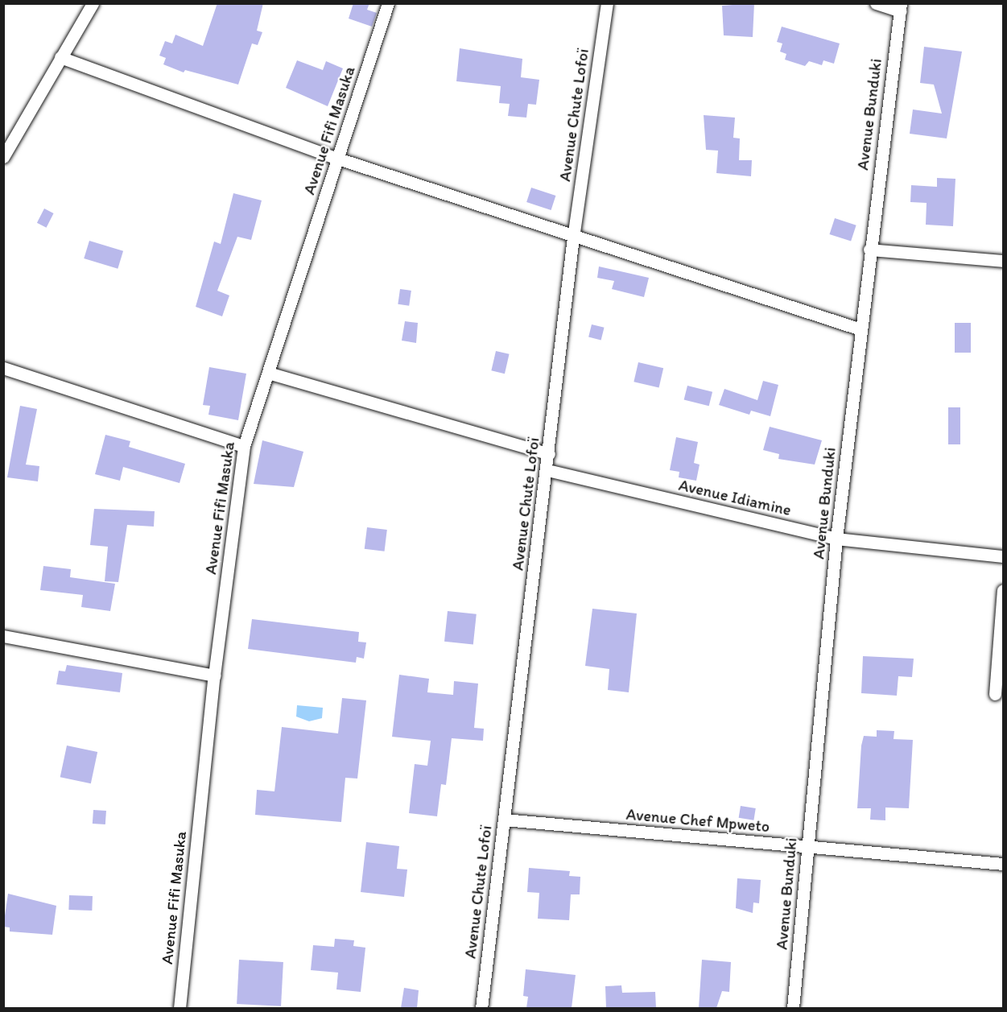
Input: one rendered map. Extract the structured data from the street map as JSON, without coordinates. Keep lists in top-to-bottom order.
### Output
{
  "streets": {
    "street": [
      "Avenue Bunduki",
      "Avenue Chute Lofoï",
      "Avenue Fifi Masuka",
      "Avenue Idiamine",
      "Avenue Chef Mpweto"
    ]
  },
  "crossings": [
    ["Avenue Bunduki", "Avenue Idiamine"],
    ["Avenue Bunduki", "Avenue Chef Mpweto"],
    ["Avenue Chute Lofoï", "Avenue Idiamine"],
    ["Avenue Chute Lofoï", "Avenue Chef Mpweto"]
  ]
}
